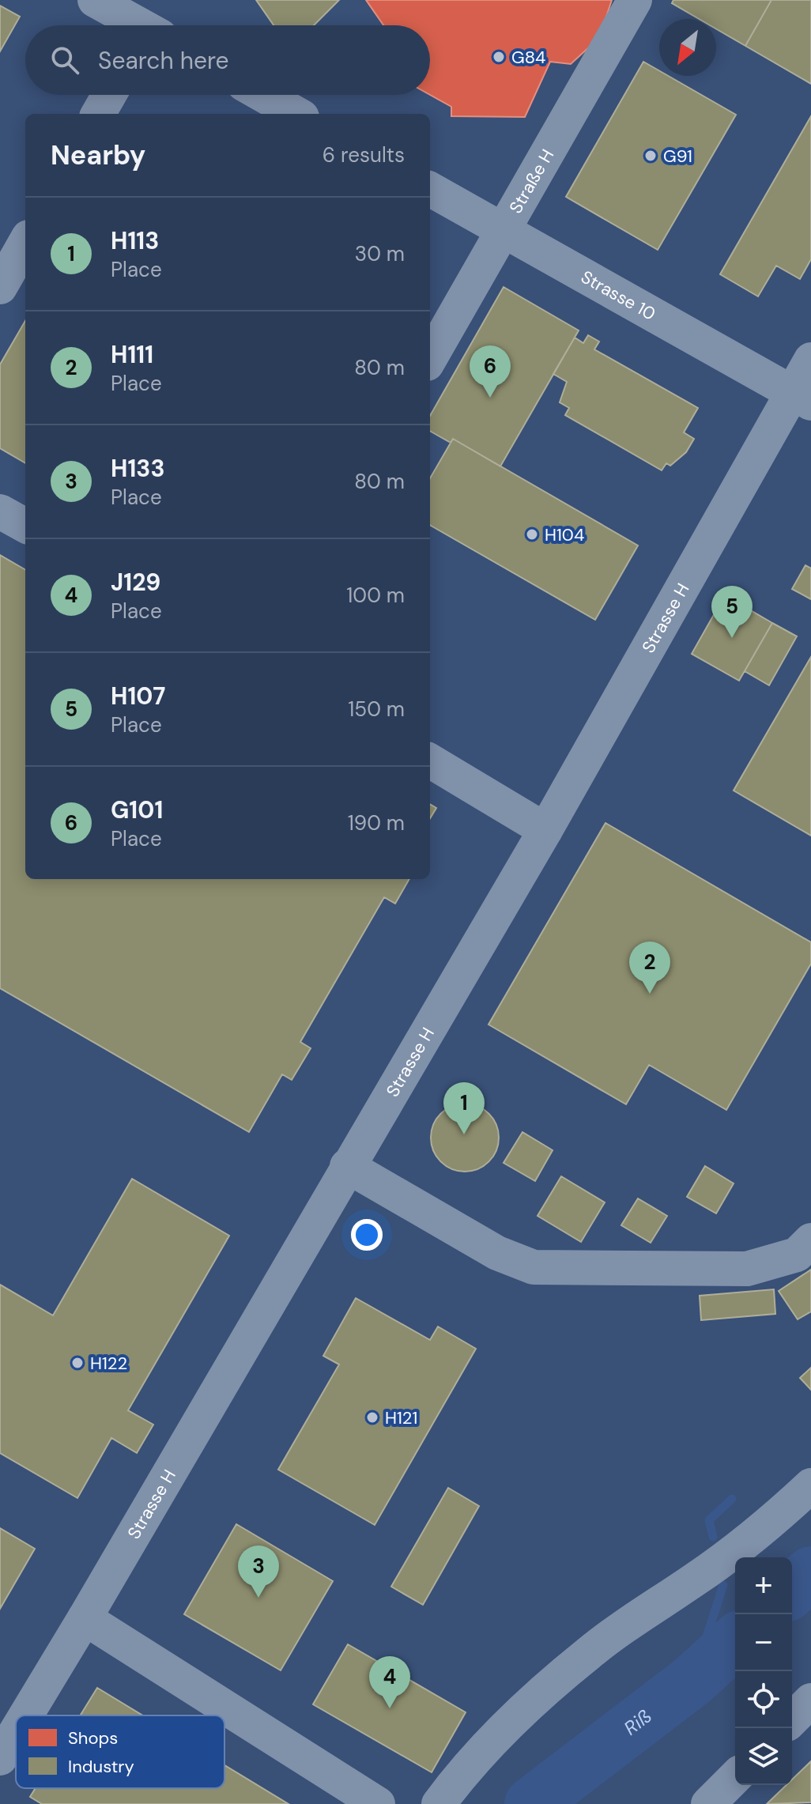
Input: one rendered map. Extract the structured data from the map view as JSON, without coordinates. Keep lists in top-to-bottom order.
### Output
{
  "streets": {
    "lane": ["Straße H", "Strasse 10", "Strasse H"]
  },
  "crossings": [
    ["Straße H", "Strasse 10"],
    ["Strasse 10", "Strasse H"]
  ],
  "water": ["Riß"],
  "places": [
    "G84",
    "G91",
    "H104",
    "H122",
    "H121"
  ],
  "legend": ["Shops", "Industry"],
  "north": "bottom left",
  "page": {
    "search": "Search here",
    "heading": ["Nearby", "6 results"],
    "list": [
      {
        "mark": "1",
        "name": "H113",
        "note": "Place",
        "value": "30 m"
      },
      {
        "mark": "2",
        "name": "H111",
        "note": "Place",
        "value": "80 m"
      },
      {
        "mark": "3",
        "name": "H133",
        "note": "Place",
        "value": "80 m"
      },
      {
        "mark": "4",
        "name": "J129",
        "note": "Place",
        "value": "100 m"
      },
      {
        "mark": "5",
        "name": "H107",
        "note": "Place",
        "value": "150 m"
      },
      {
        "mark": "6",
        "name": "G101",
        "note": "Place",
        "value": "190 m"
      }
    ],
    "pins": [
      "6",
      "5",
      "2",
      "1",
      "3",
      "4"
    ],
    "map_buttons": ["+", "−"]
  }
}
